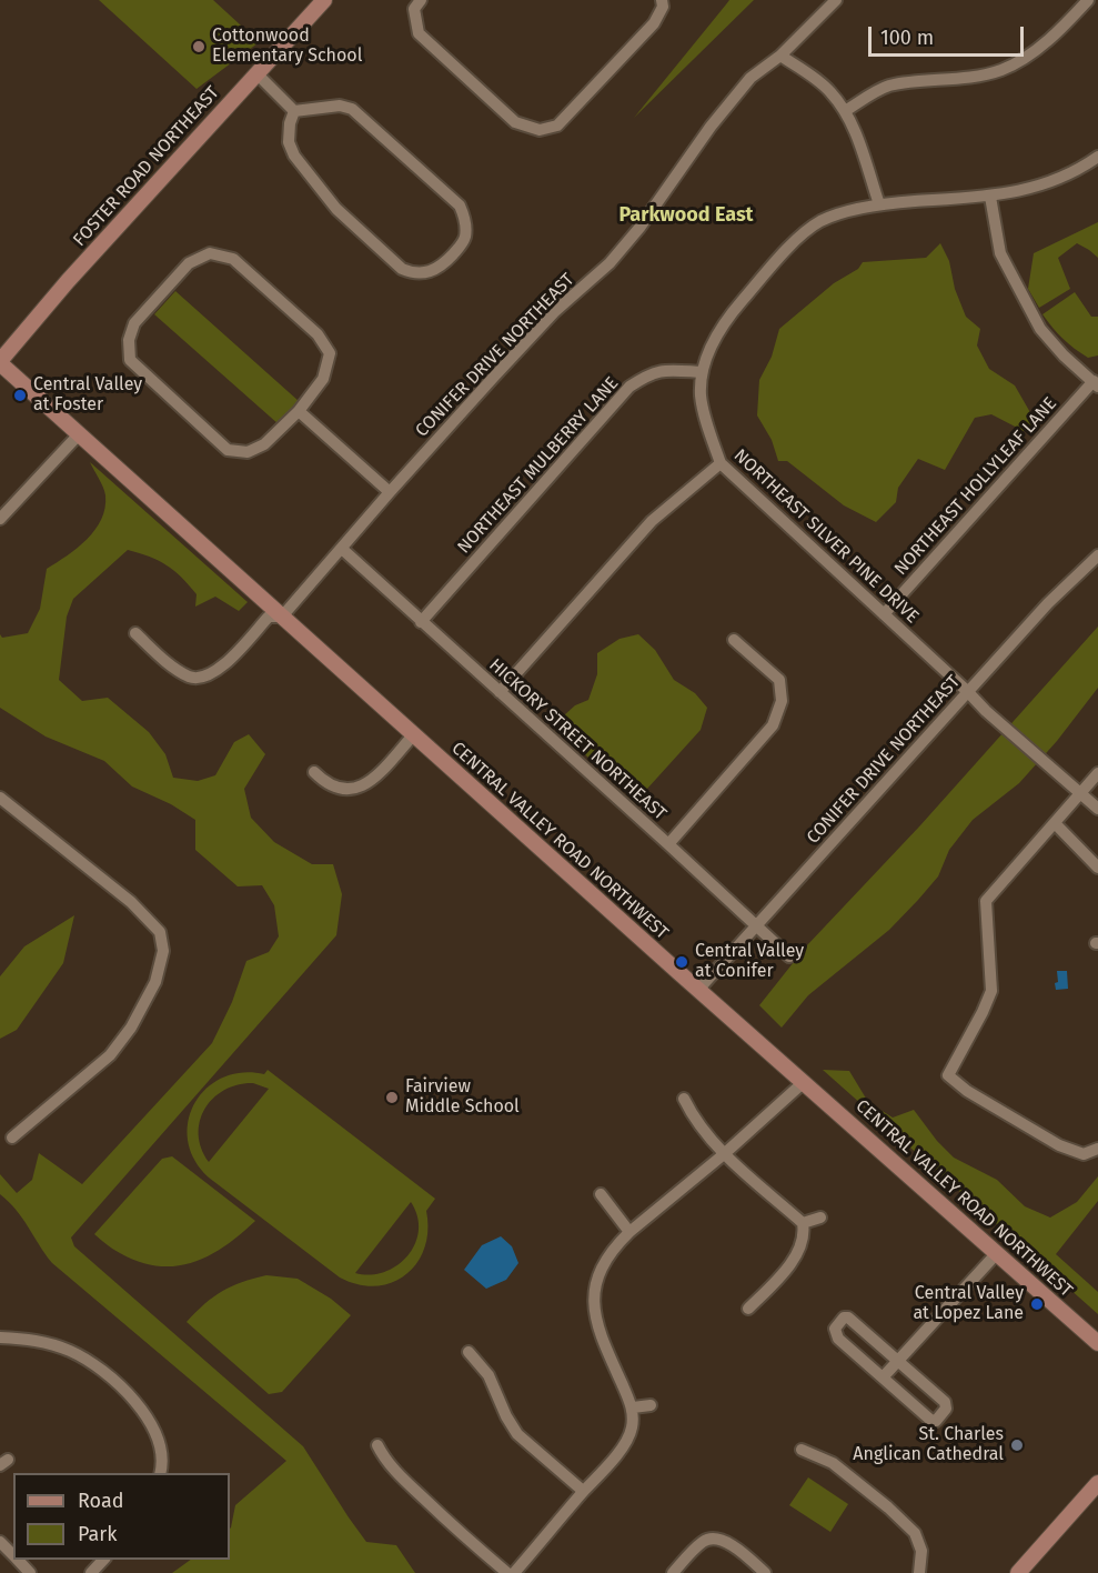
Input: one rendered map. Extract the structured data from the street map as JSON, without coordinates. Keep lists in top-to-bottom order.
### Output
{
  "streets": {
    "main road": ["FOSTER ROAD NORTHEAST", "CENTRAL VALLEY ROAD NORTHWEST"],
    "street": [
      "CONIFER DRIVE NORTHEAST",
      "NORTHEAST MULBERRY LANE",
      "NORTHEAST HOLLYLEAF LANE",
      "NORTHEAST SILVER PINE DRIVE",
      "HICKORY STREET NORTHEAST"
    ]
  },
  "crossings": [
    ["FOSTER ROAD NORTHEAST", "CENTRAL VALLEY ROAD NORTHWEST"],
    ["CONIFER DRIVE NORTHEAST", "NORTHEAST SILVER PINE DRIVE"],
    ["CONIFER DRIVE NORTHEAST", "HICKORY STREET NORTHEAST"],
    ["CONIFER DRIVE NORTHEAST", "CENTRAL VALLEY ROAD NORTHWEST"],
    ["NORTHEAST MULBERRY LANE", "NORTHEAST SILVER PINE DRIVE"],
    ["NORTHEAST MULBERRY LANE", "HICKORY STREET NORTHEAST"],
    ["NORTHEAST HOLLYLEAF LANE", "NORTHEAST SILVER PINE DRIVE"]
  ],
  "districts": ["Parkwood East"],
  "places": [
    "Cottonwood Elementary School",
    "Central Valley at Foster",
    "Central Valley at Conifer",
    "Fairview Middle School",
    "Central Valley at Lopez Lane",
    "St. Charles Anglican Cathedral"
  ],
  "legend": ["Road", "Park"],
  "scale_bar": "100 m"
}
